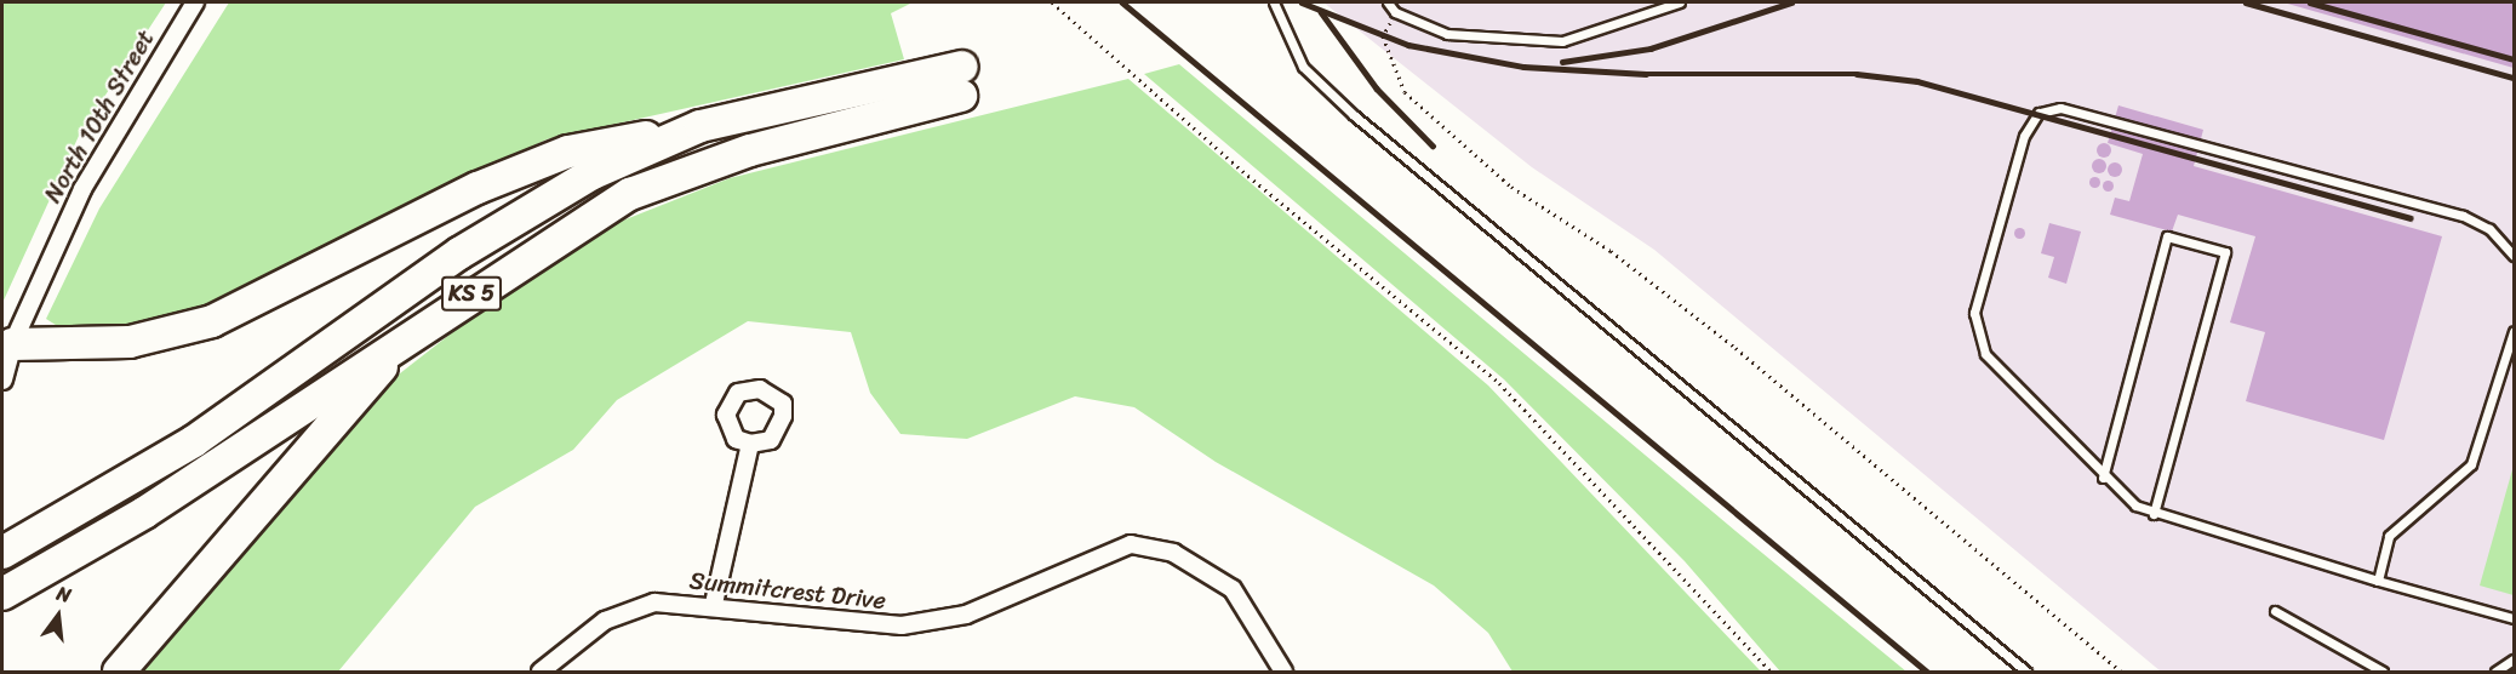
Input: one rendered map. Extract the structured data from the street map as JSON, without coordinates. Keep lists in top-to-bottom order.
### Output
{
  "streets": {
    "highway": ["KS 5"],
    "street": ["North 10th Street", "Summitcrest Drive"]
  },
  "north": "top"
}
